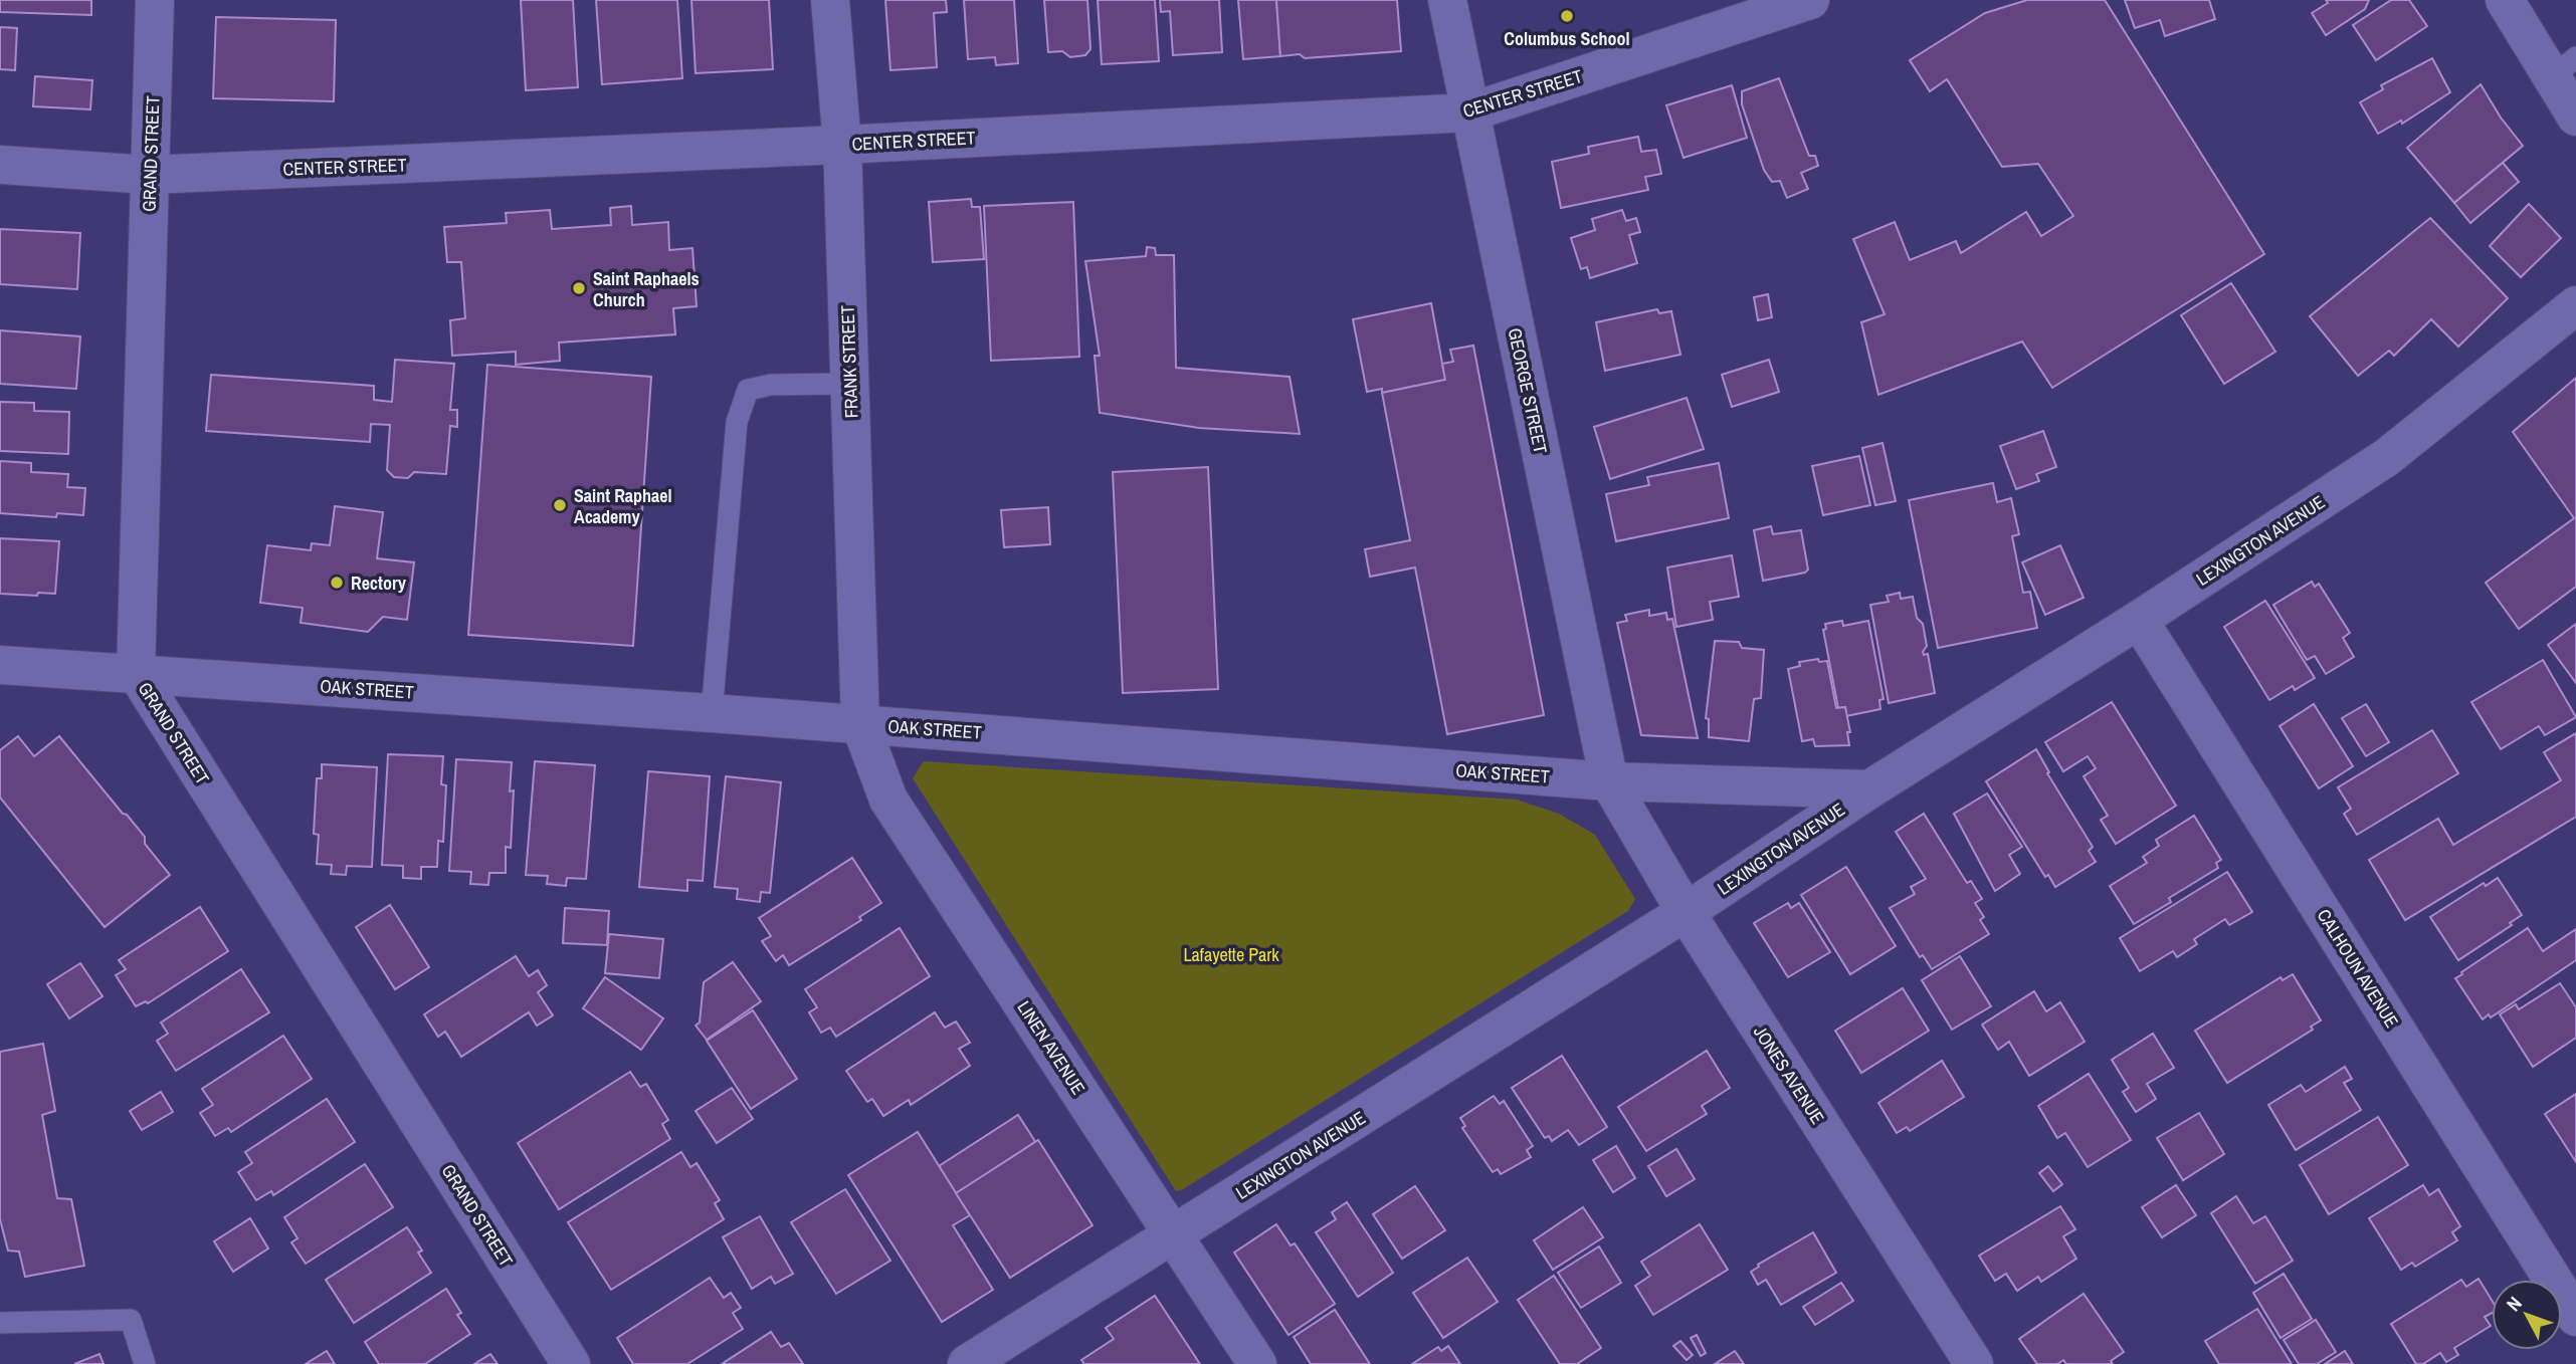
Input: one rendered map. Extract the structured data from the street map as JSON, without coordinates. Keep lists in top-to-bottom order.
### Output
{
  "streets": {
    "street": [
      "CENTER STREET",
      "GRAND STREET",
      "FRANK STREET",
      "GEORGE STREET",
      "LEXINGTON AVENUE",
      "OAK STREET",
      "CALHOUN AVENUE",
      "LINEN AVENUE",
      "JONES AVENUE"
    ]
  },
  "crossings": [
    ["CENTER STREET", "GRAND STREET"],
    ["CENTER STREET", "FRANK STREET"],
    ["CENTER STREET", "GEORGE STREET"],
    ["GRAND STREET", "OAK STREET"],
    ["FRANK STREET", "OAK STREET"],
    ["FRANK STREET", "LINEN AVENUE"],
    ["GEORGE STREET", "OAK STREET"],
    ["GEORGE STREET", "JONES AVENUE"],
    ["LEXINGTON AVENUE", "OAK STREET"],
    ["LEXINGTON AVENUE", "CALHOUN AVENUE"],
    ["LEXINGTON AVENUE", "LINEN AVENUE"],
    ["LEXINGTON AVENUE", "JONES AVENUE"],
    ["OAK STREET", "LINEN AVENUE"],
    ["OAK STREET", "JONES AVENUE"]
  ],
  "parks": ["Lafayette Park"],
  "places": [
    "Columbus School",
    "Saint Raphaels Church",
    "Saint Raphael Academy",
    "Rectory"
  ],
  "north": "top left"
}
